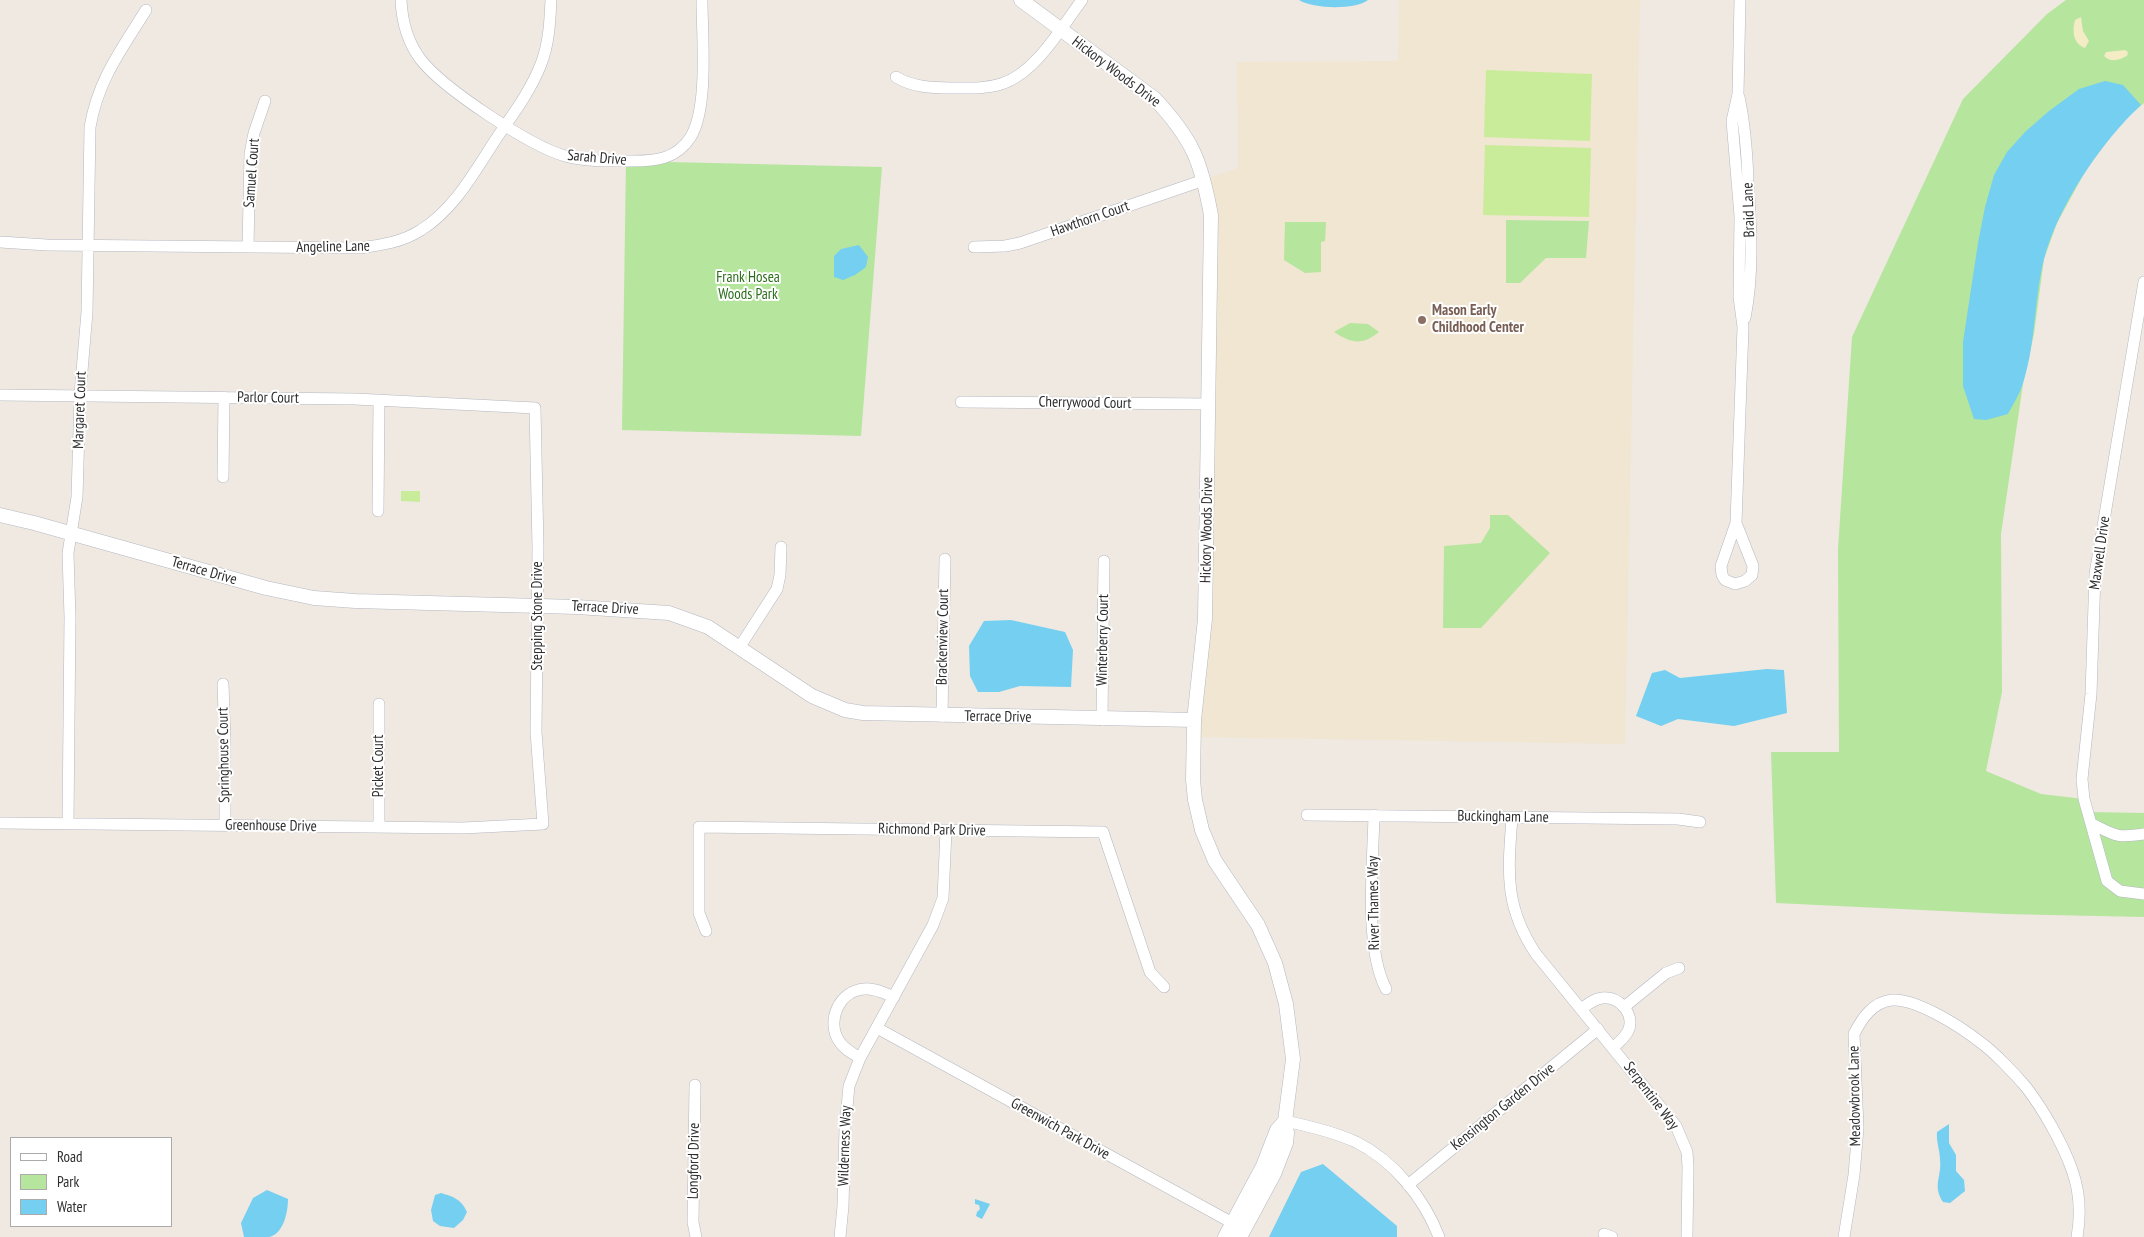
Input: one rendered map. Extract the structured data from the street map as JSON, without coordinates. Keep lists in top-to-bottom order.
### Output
{
  "streets": {
    "street": [
      "Hickory Woods Drive",
      "Sarah Drive",
      "Samuel Court",
      "Braid Lane",
      "Hawthorn Court",
      "Angeline Lane",
      "Parlor Court",
      "Cherrywood Court",
      "Margaret Court",
      "Maxwell Drive",
      "Terrace Drive",
      "Stepping Stone Drive",
      "Brackenview Court",
      "Winterberry Court",
      "Springhouse Court",
      "Picket Court",
      "Buckingham Lane",
      "Greenhouse Drive",
      "Richmond Park Drive",
      "River Thames Way",
      "Serpentine Way",
      "Meadowbrook Lane",
      "Kensington Garden Drive",
      "Greenwich Park Drive",
      "Wilderness Way",
      "Longford Drive"
    ]
  },
  "crossings": [
    ["Hickory Woods Drive", "Hawthorn Court"],
    ["Hickory Woods Drive", "Cherrywood Court"],
    ["Hickory Woods Drive", "Terrace Drive"],
    ["Hickory Woods Drive", "Greenwich Park Drive"],
    ["Sarah Drive", "Angeline Lane"],
    ["Samuel Court", "Angeline Lane"],
    ["Angeline Lane", "Margaret Court"],
    ["Parlor Court", "Margaret Court"],
    ["Parlor Court", "Stepping Stone Drive"],
    ["Margaret Court", "Terrace Drive"],
    ["Margaret Court", "Greenhouse Drive"],
    ["Terrace Drive", "Stepping Stone Drive"],
    ["Terrace Drive", "Brackenview Court"],
    ["Terrace Drive", "Winterberry Court"],
    ["Stepping Stone Drive", "Greenhouse Drive"],
    ["Springhouse Court", "Greenhouse Drive"],
    ["Picket Court", "Greenhouse Drive"],
    ["Buckingham Lane", "River Thames Way"],
    ["Buckingham Lane", "Serpentine Way"],
    ["Richmond Park Drive", "Wilderness Way"],
    ["Serpentine Way", "Kensington Garden Drive"],
    ["Greenwich Park Drive", "Wilderness Way"]
  ],
  "parks": ["Frank Hosea Woods Park"],
  "places": ["Mason Early Childhood Center"],
  "legend": ["Road", "Park", "Water"]
}
